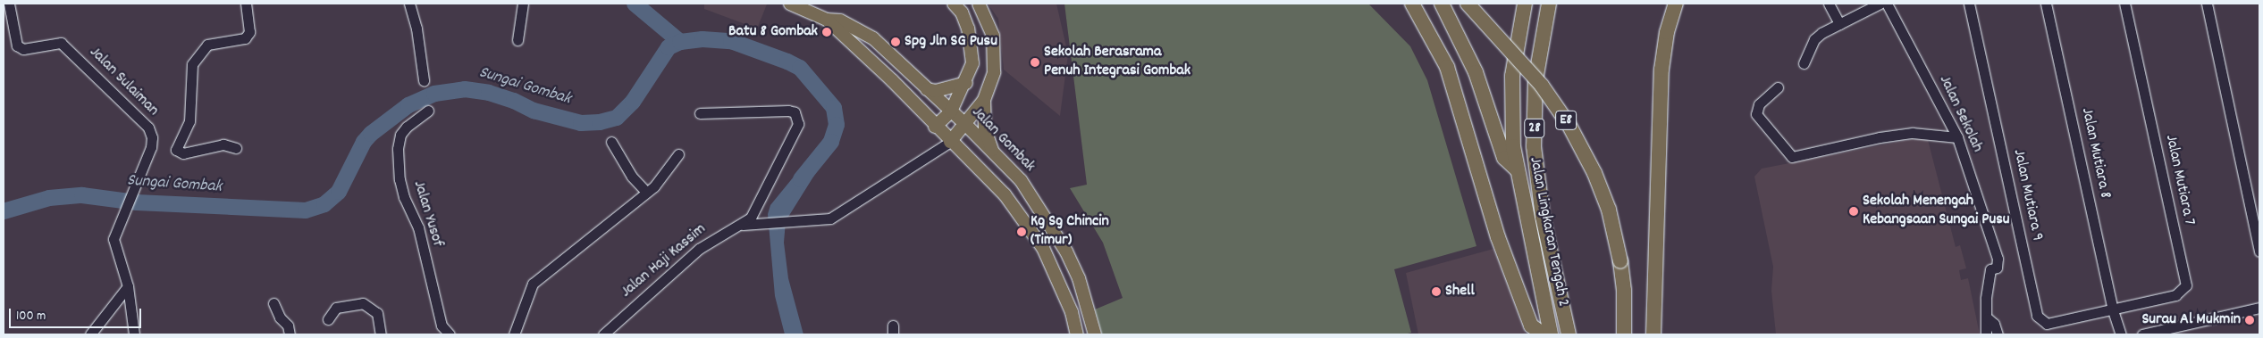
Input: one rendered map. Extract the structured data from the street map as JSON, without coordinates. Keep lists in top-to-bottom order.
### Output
{
  "streets": {
    "highway": ["E8", "28", "Jalan Lingkaran Tengah 2"],
    "main road": ["Jalan Gombak"],
    "street": [
      "Jalan Sulaiman",
      "Jalan Sekolah",
      "Jalan Mutiara 8",
      "Jalan Mutiara 7",
      "Jalan Mutiara 9",
      "Jalan Yusof",
      "Jalan Haji Kassim"
    ]
  },
  "crossings": [
    ["Jalan Mutiara 8", "Jalan Mutiara 7"],
    ["Jalan Mutiara 8", "Jalan Mutiara 9"],
    ["Jalan Mutiara 7", "Jalan Mutiara 9"]
  ],
  "water": ["Sungai Gombak"],
  "places": [
    "Batu 8 Gombak",
    "Spg Jln SG Pusu",
    "Sekolah Berasrama Penuh Integrasi Gombak",
    "Sekolah Menengah Kebangsaan Sungai Pusu",
    "Kg Sg Chincin (Timur)",
    "Shell",
    "Surau Al Mukmin"
  ],
  "scale_bar": "100 m"
}
